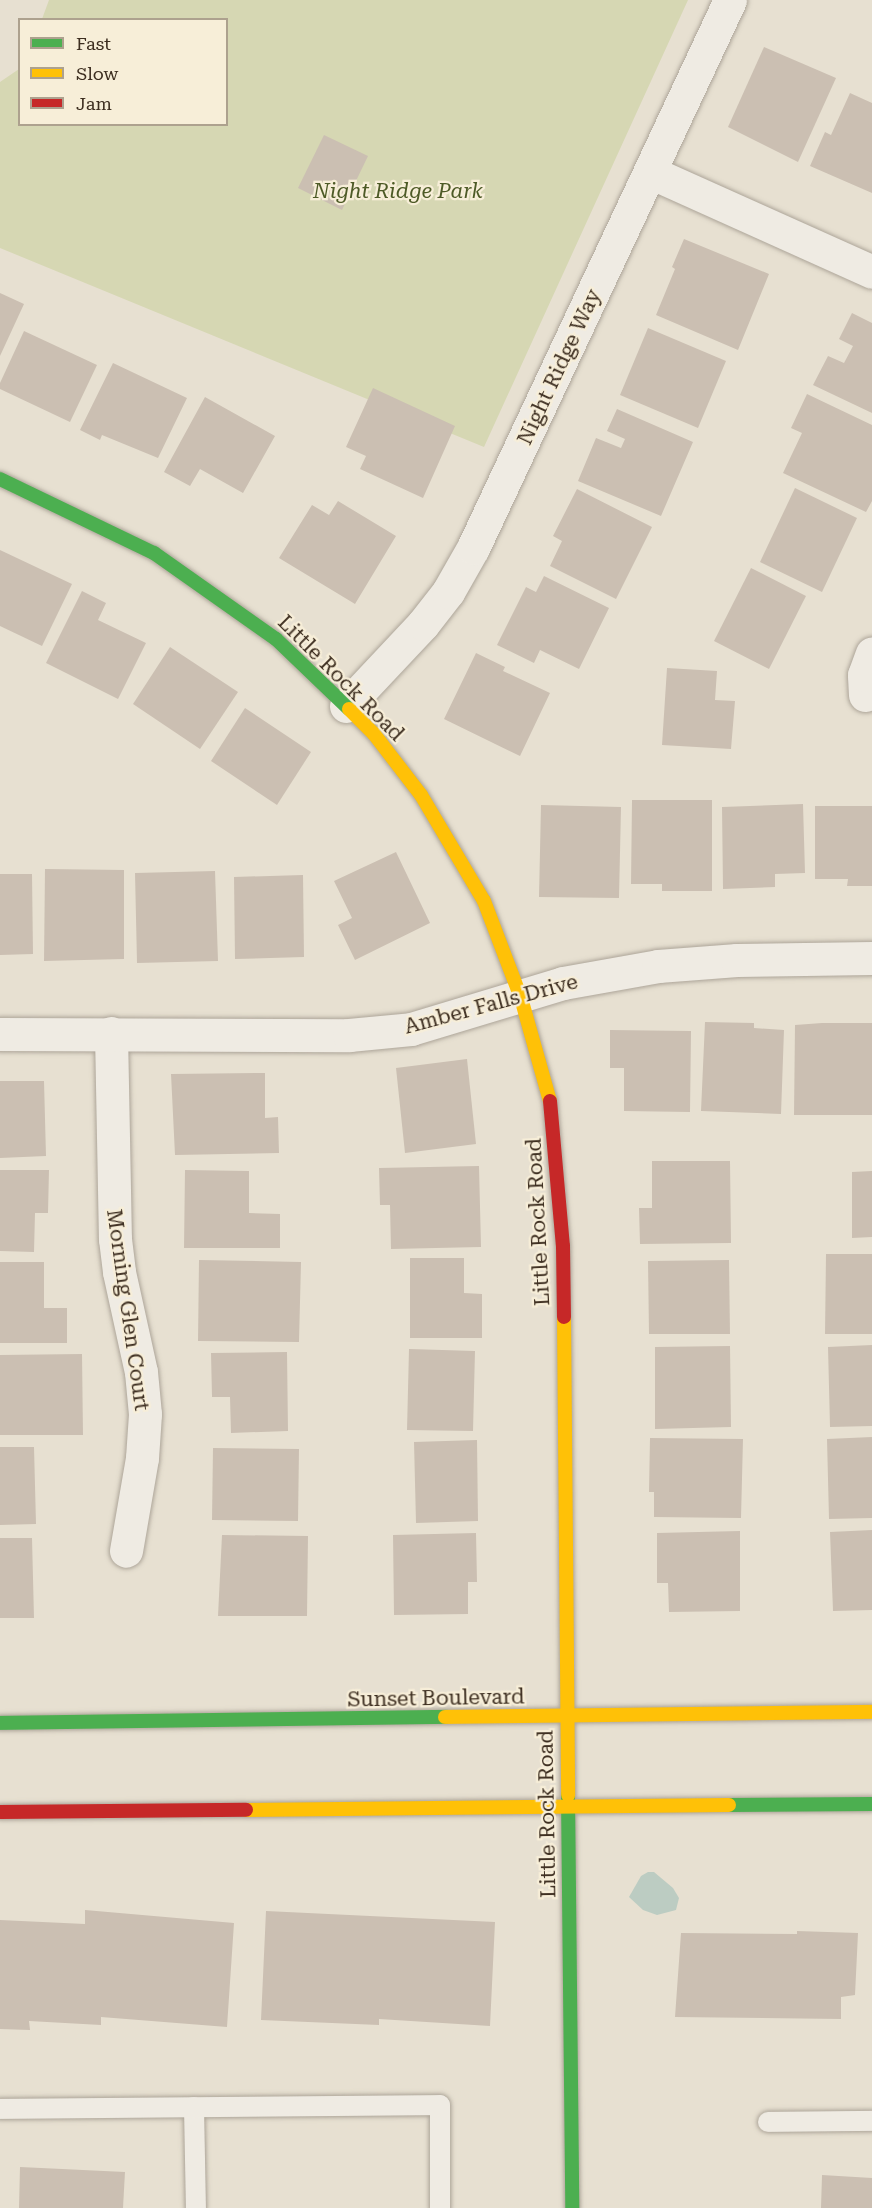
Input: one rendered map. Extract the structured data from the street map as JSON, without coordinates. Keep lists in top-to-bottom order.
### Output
{
  "streets": {
    "street": [
      "Night Ridge Way",
      "Little Rock Road",
      "Amber Falls Drive",
      "Morning Glen Court",
      "Sunset Boulevard"
    ]
  },
  "crossings": [
    ["Night Ridge Way", "Little Rock Road"],
    ["Little Rock Road", "Amber Falls Drive"],
    ["Little Rock Road", "Sunset Boulevard"],
    ["Amber Falls Drive", "Morning Glen Court"]
  ],
  "parks": ["Night Ridge Park"],
  "legend": ["Fast", "Slow", "Jam"]
}
